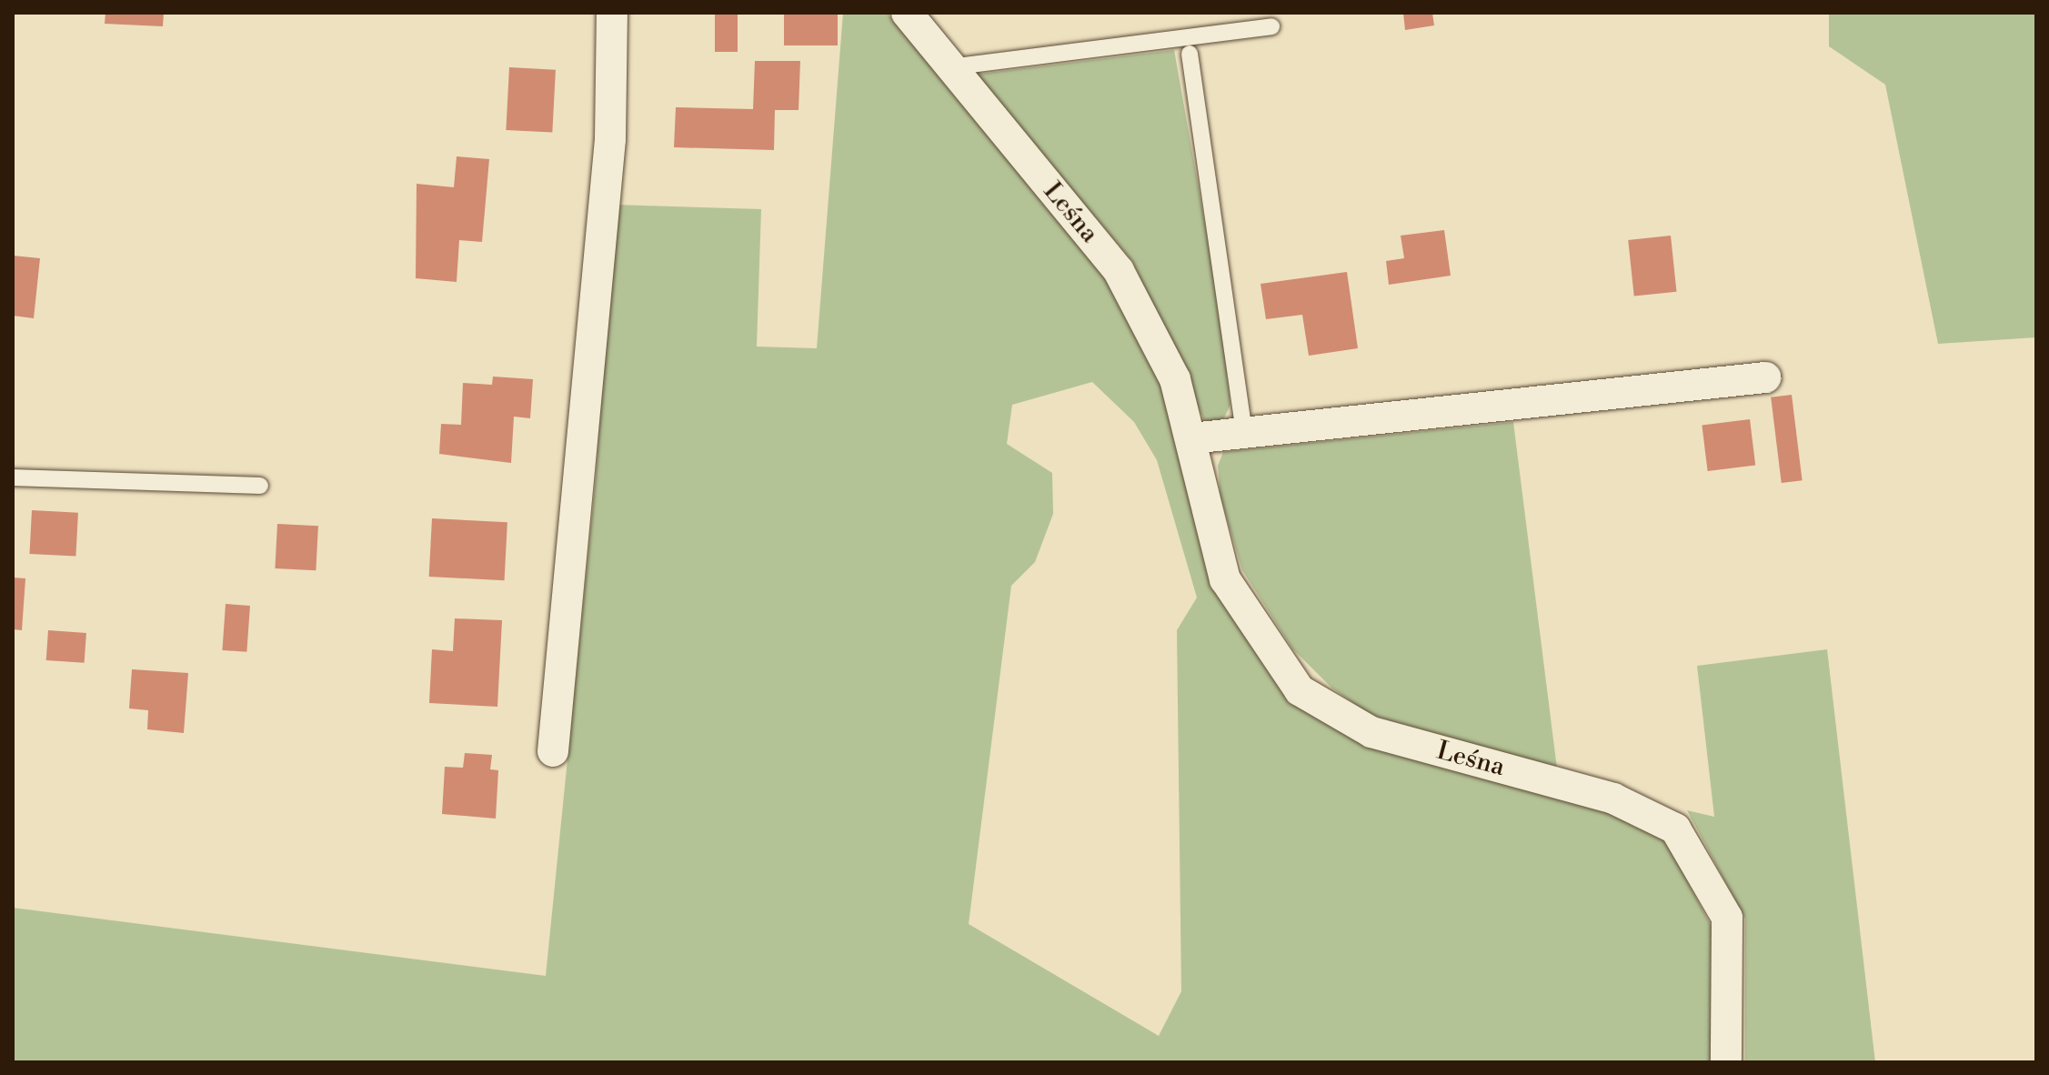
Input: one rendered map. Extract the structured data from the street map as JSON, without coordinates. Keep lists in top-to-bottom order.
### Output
{
  "streets": {
    "street": ["Leśna"]
  }
}
